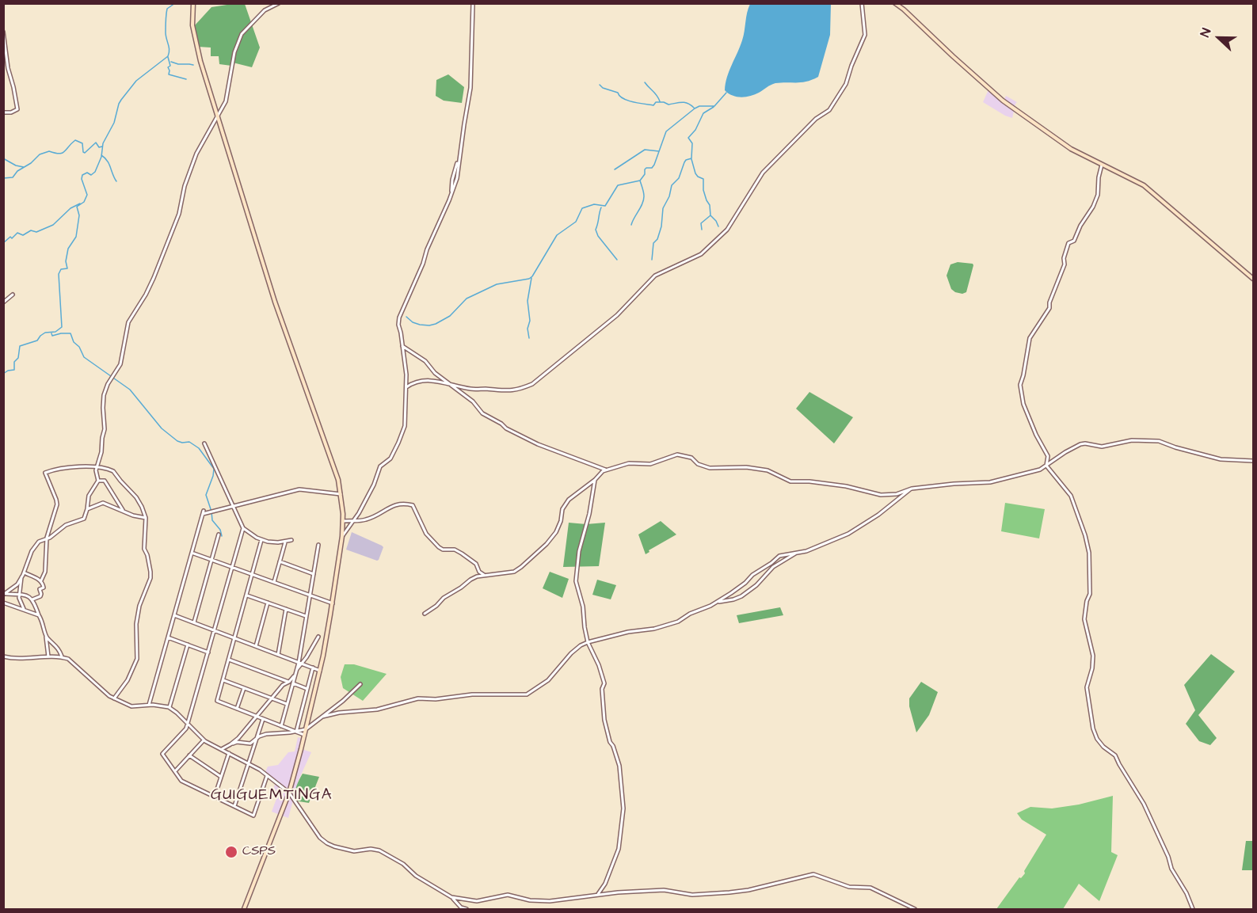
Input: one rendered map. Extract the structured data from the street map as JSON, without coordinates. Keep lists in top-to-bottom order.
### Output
{
  "districts": ["GUIGUEMTINGA"],
  "places": ["CSPS"],
  "north": "left"
}
